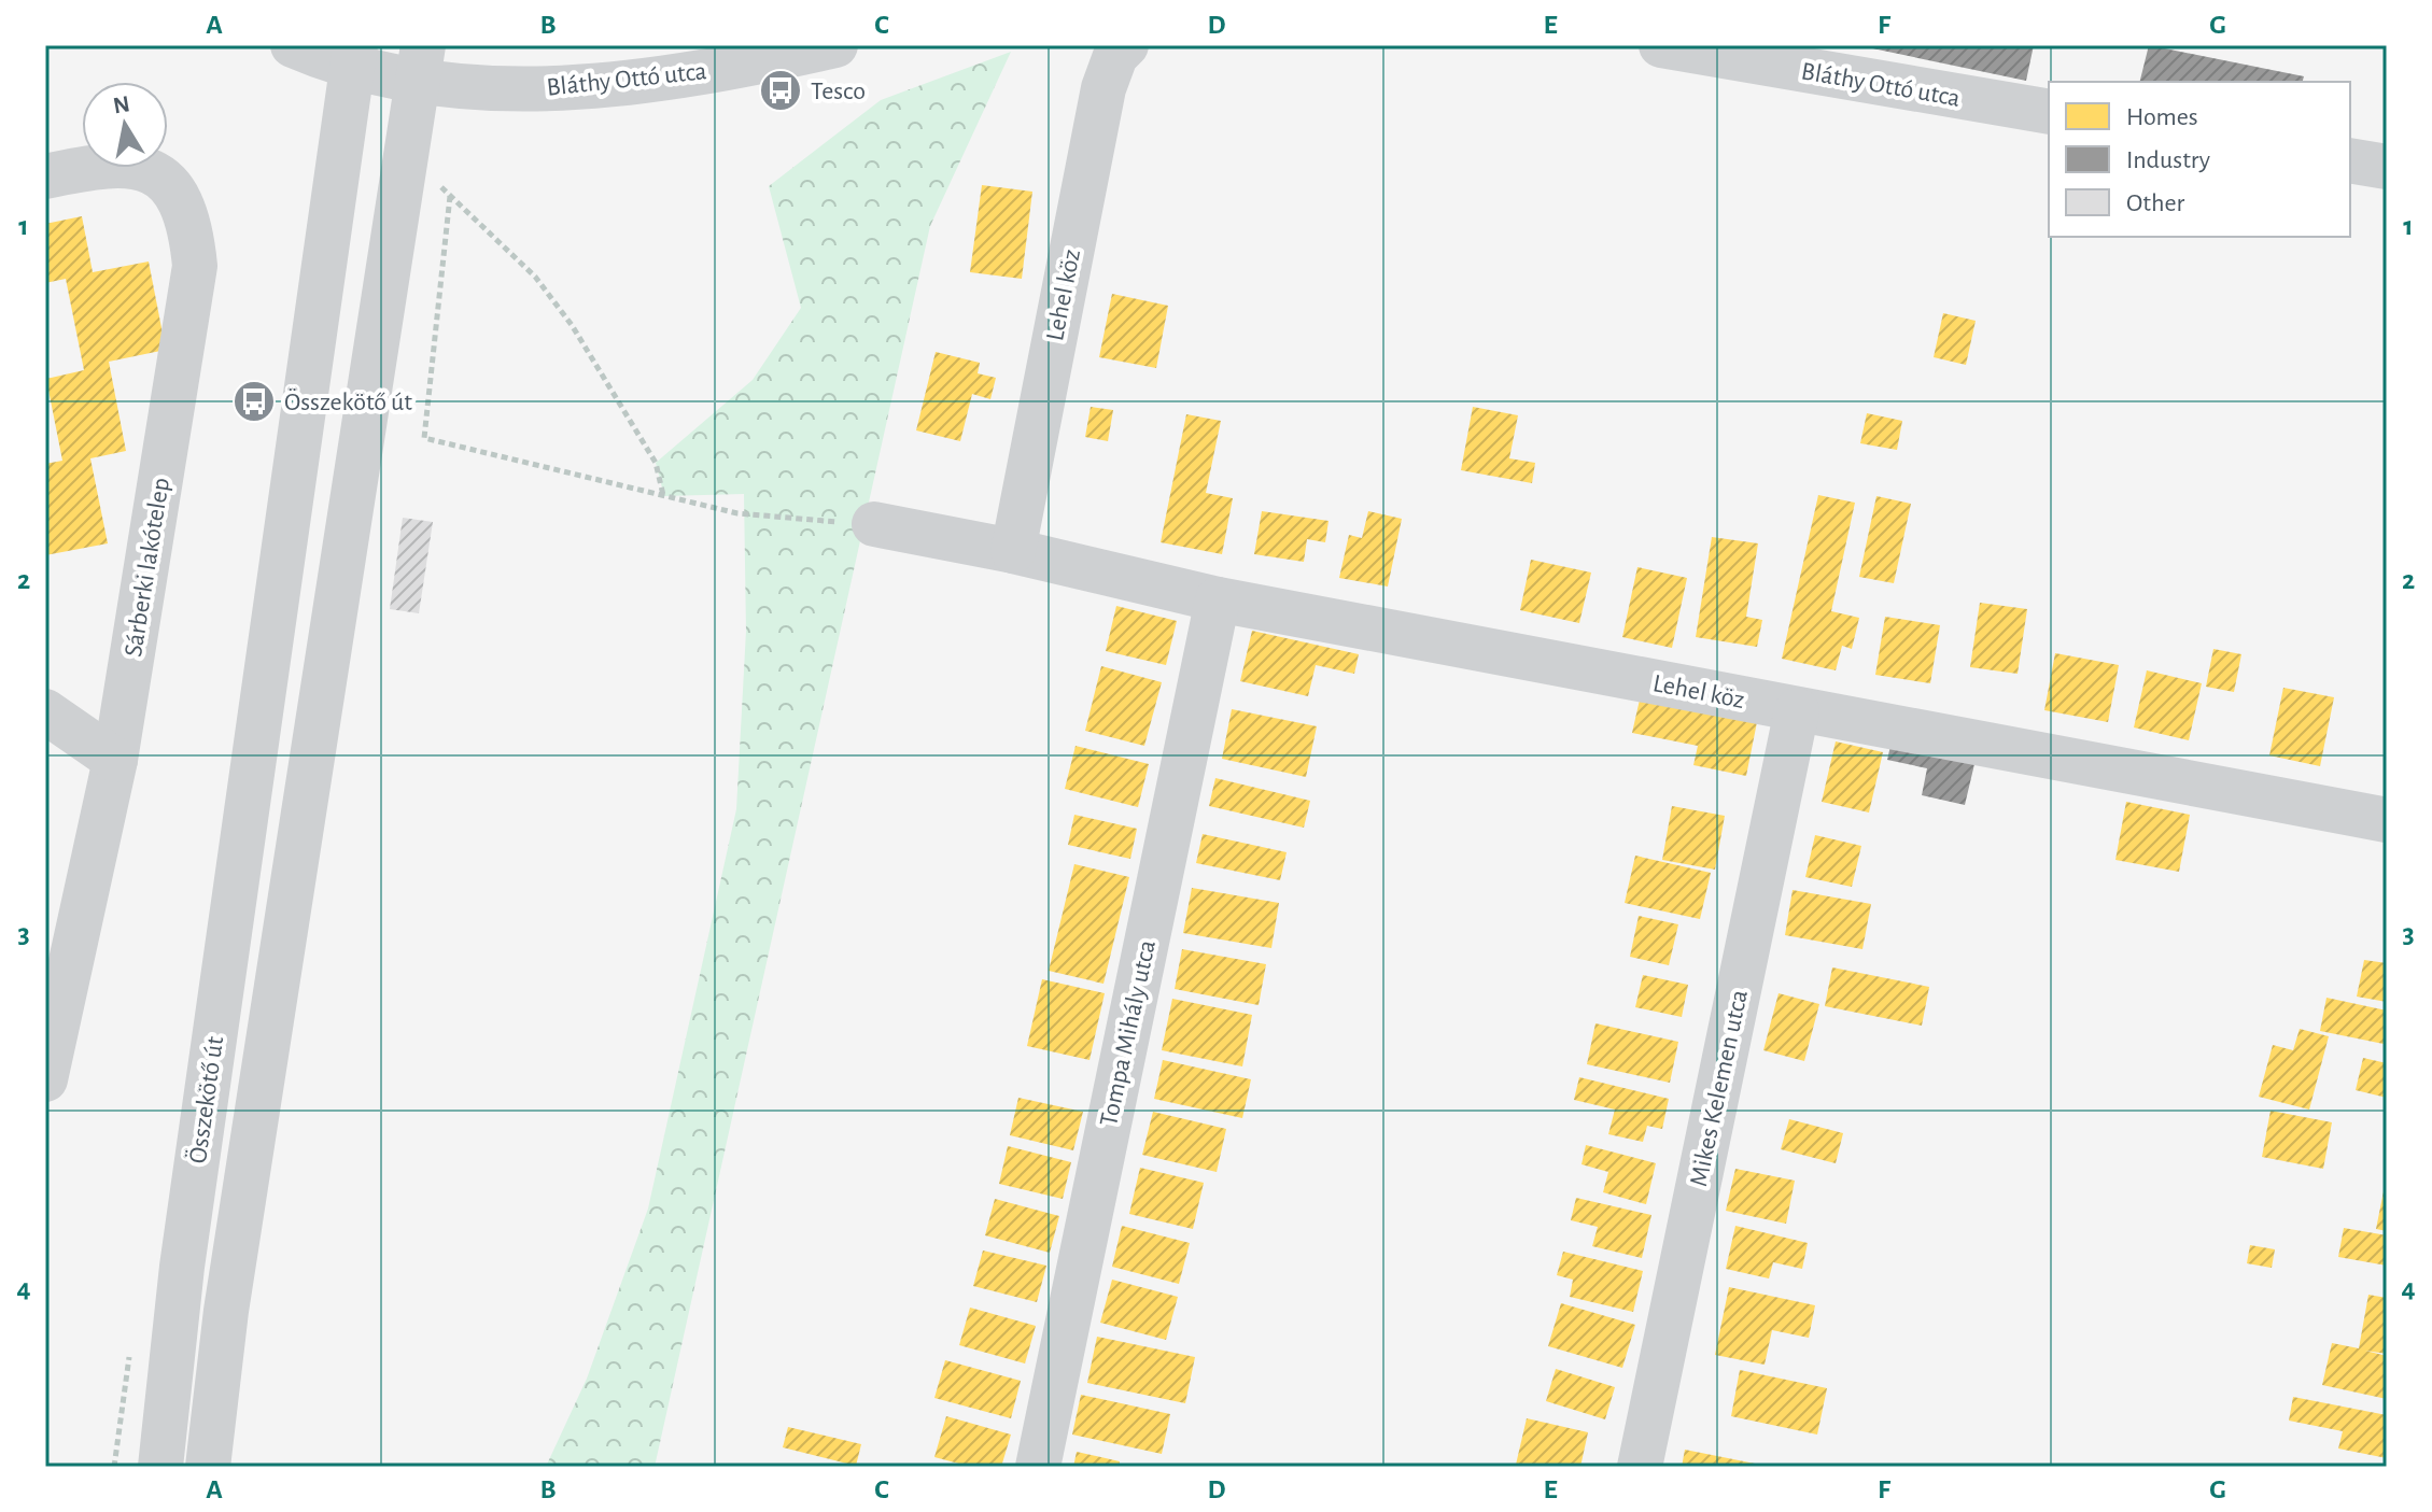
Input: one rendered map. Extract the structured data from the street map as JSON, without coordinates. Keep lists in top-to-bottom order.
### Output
{
  "streets": {
    "street": [
      "Bláthy Ottó utca",
      "Lehel köz",
      "Sárberki lakótelep",
      "Tompa Mihály utca",
      "Mikes Kelemen utca",
      "Összekötő út"
    ]
  },
  "crossings": [
    ["Bláthy Ottó utca", "Összekötő út"],
    ["Lehel köz", "Tompa Mihály utca"],
    ["Lehel köz", "Mikes Kelemen utca"]
  ],
  "places": {
    "bus stop": ["Tesco", "Összekötő út"]
  },
  "legend": ["Homes", "Industry", "Other"],
  "north": "top",
  "grid": {
    "columns": [
      "A",
      "B",
      "C",
      "D",
      "E",
      "F",
      "G"
    ],
    "rows": [
      "1",
      "2",
      "3",
      "4"
    ]
  }
}
